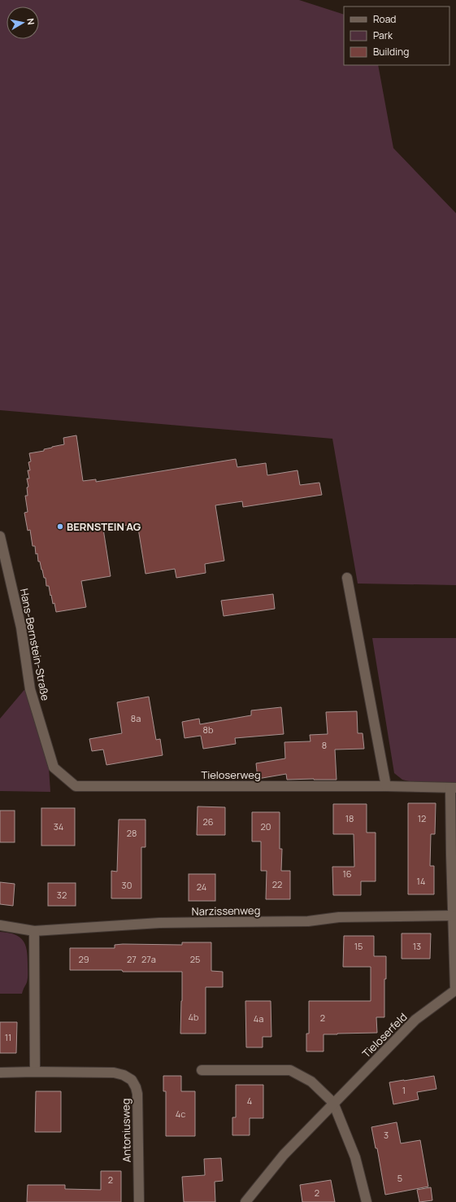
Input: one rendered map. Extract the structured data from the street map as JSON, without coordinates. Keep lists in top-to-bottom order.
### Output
{
  "streets": {
    "street": [
      "Hans-Bernstein-Straße",
      "Tieloserweg",
      "Narzissenweg",
      "Tieloserfeld",
      "Antoniusweg"
    ]
  },
  "crossings": [
    ["Hans-Bernstein-Straße", "Tieloserweg"]
  ],
  "places": ["BERNSTEIN AG"],
  "house_numbers": [
    "8a",
    "8b",
    "8",
    "18",
    "12",
    "26",
    "34",
    "20",
    "28",
    "16",
    "14",
    "22",
    "30",
    "24",
    "32",
    "15",
    "13",
    "29",
    "27",
    "27a",
    "25",
    "4b",
    "2",
    "4a",
    "11",
    "1",
    "4",
    "4c",
    "3",
    "5",
    "2",
    "2"
  ],
  "legend": ["Road", "Park", "Building"],
  "north": "right"
}
